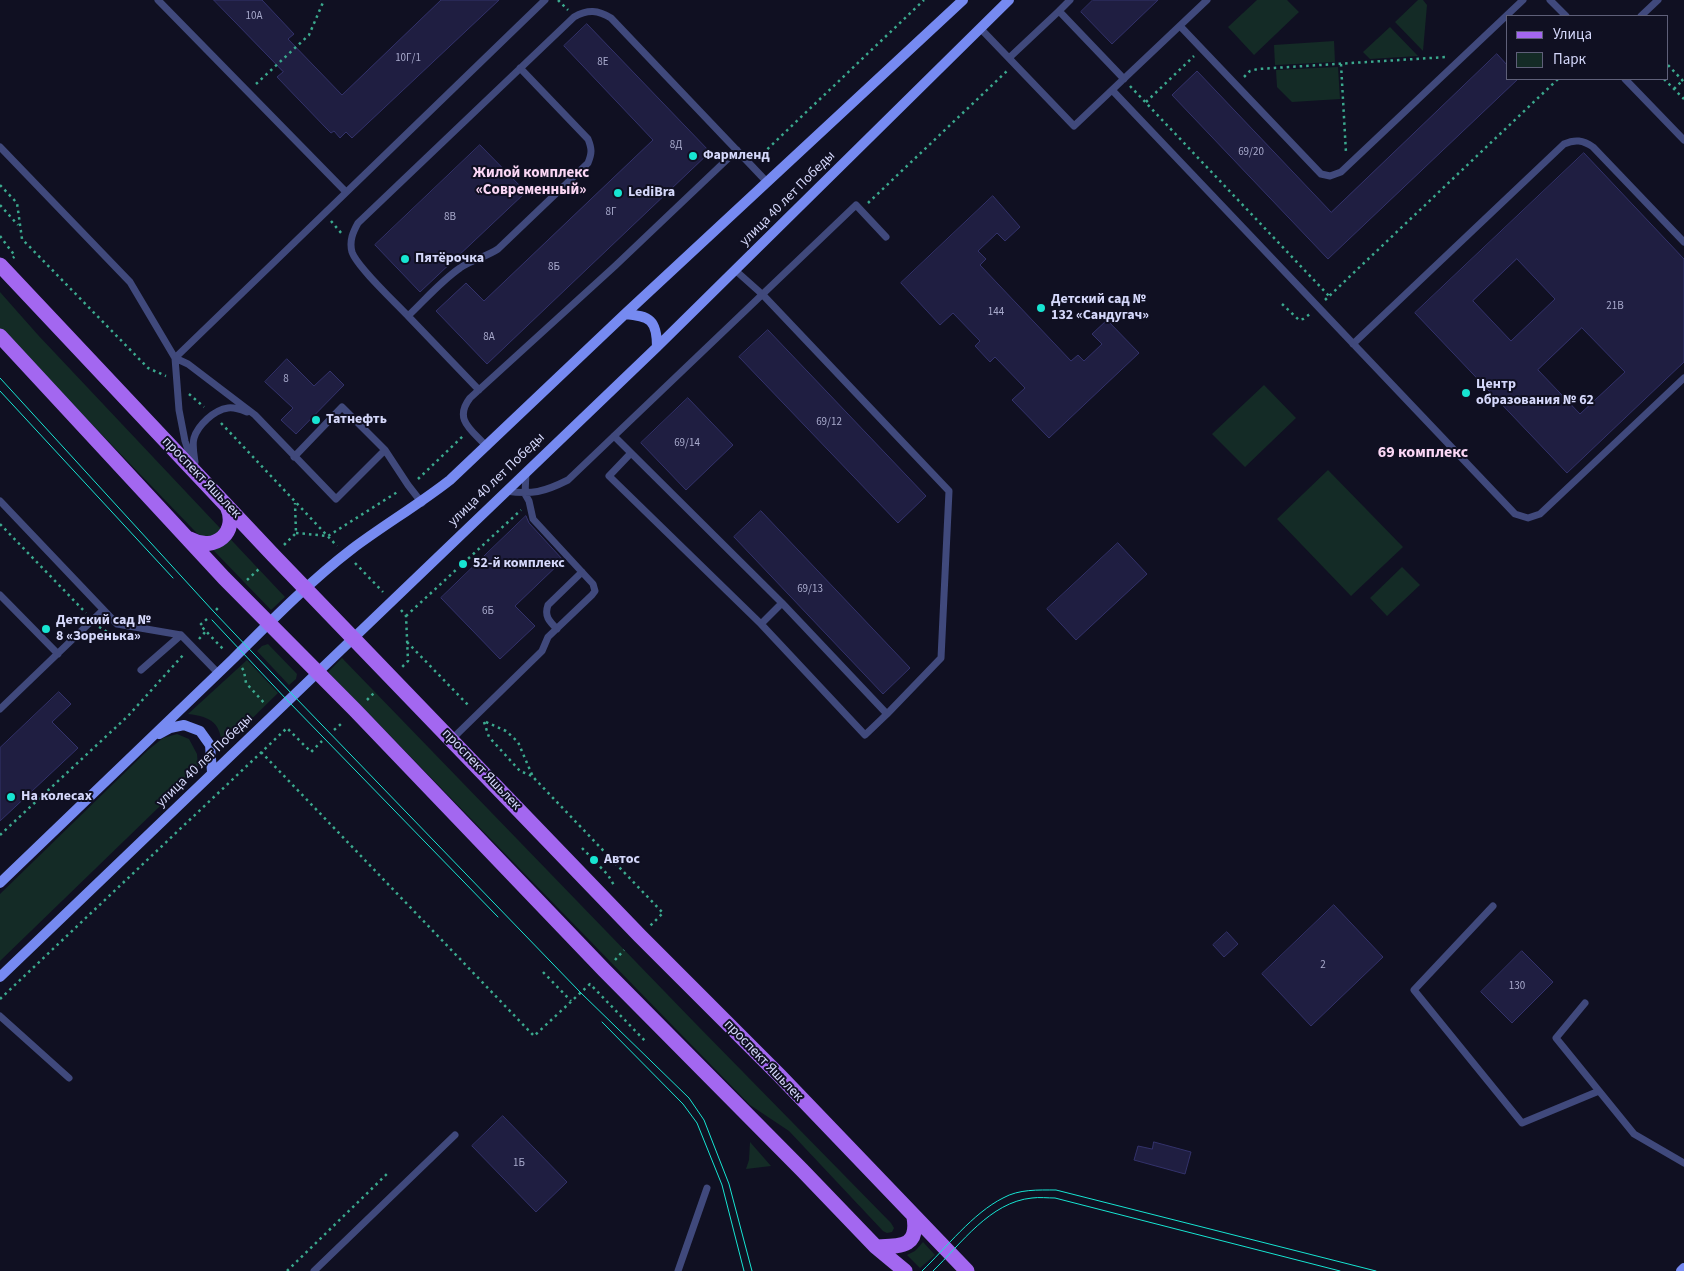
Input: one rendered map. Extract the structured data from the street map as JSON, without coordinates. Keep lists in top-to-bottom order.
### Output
{
  "streets": {
    "main road": ["проспект Яшьлек"],
    "street": ["улица 40 лет Победы"]
  },
  "crossings": [
    ["улица 40 лет Победы", "проспект Яшьлек"]
  ],
  "districts": ["Жилой комплекс «Современный»", "69 комплекс"],
  "places": [
    "Фармленд",
    "LediBra",
    "Пятёрочка",
    "Детский сад № 132 «Сандугач»",
    "Центр образования № 62",
    "Татнефть",
    "52-й комплекс",
    "Детский сад № 8 «Зоренька»",
    "На колесах",
    "Автос"
  ],
  "house_numbers": [
    "10А",
    "10Г/1",
    "8Е",
    "8Д",
    "69/20",
    "8Г",
    "8В",
    "8Б",
    "21В",
    "144",
    "8А",
    "8",
    "69/12",
    "69/14",
    "69/13",
    "6Б",
    "2",
    "130",
    "1Б"
  ],
  "legend": ["Улица", "Парк"]
}
